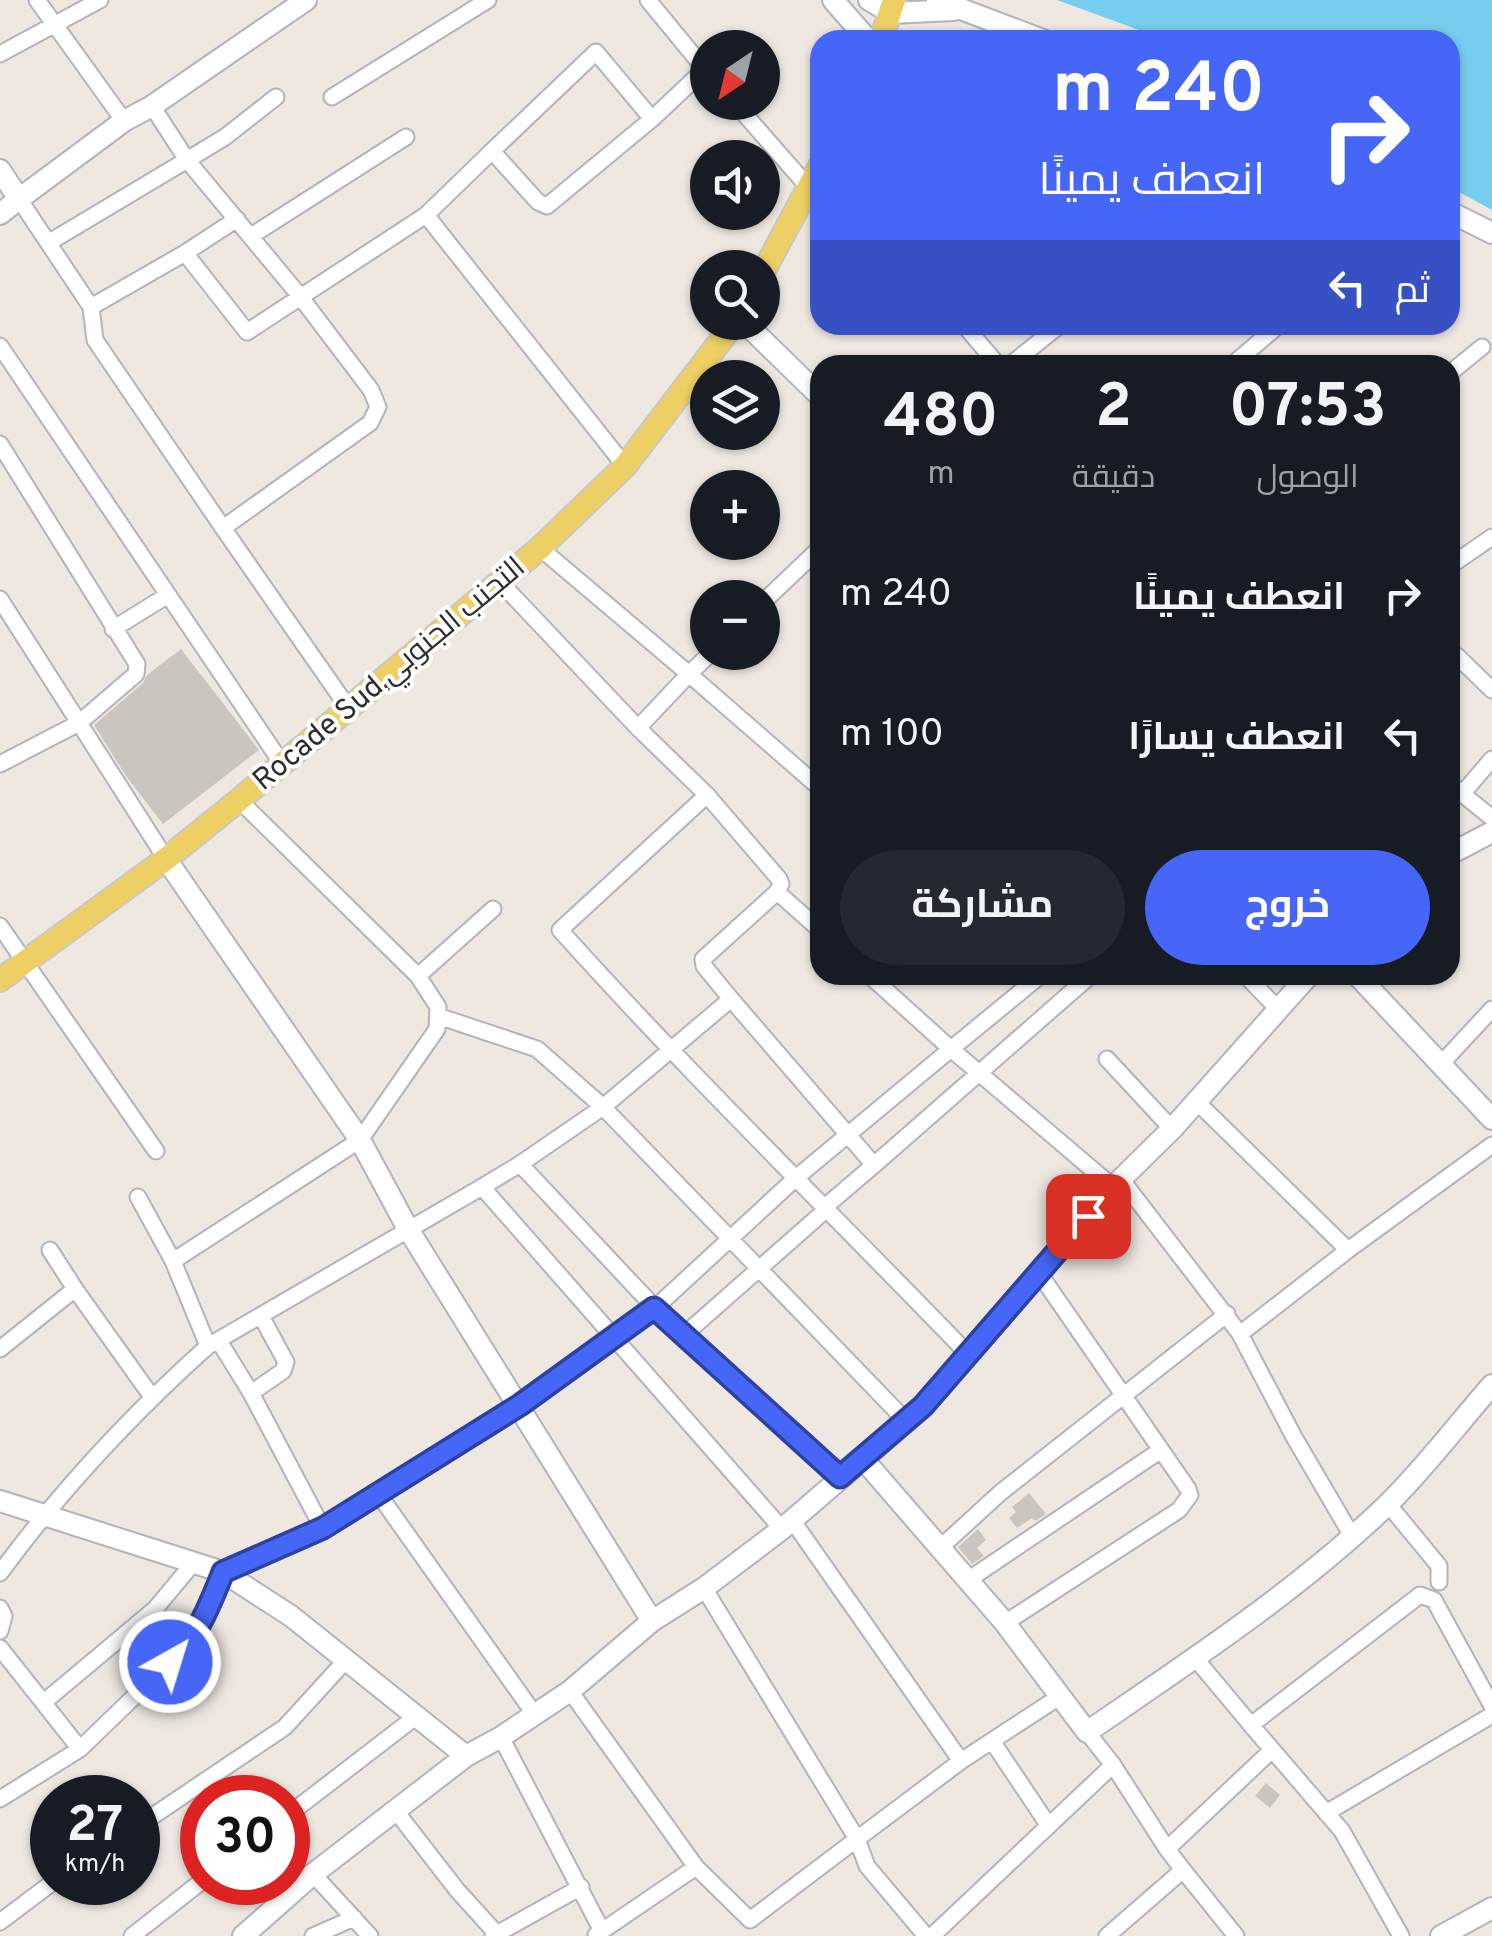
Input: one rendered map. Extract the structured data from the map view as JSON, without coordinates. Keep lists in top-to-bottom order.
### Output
{
  "streets": {
    "main road": ["Rocade Sud,التجنب الجنوبي"]
  },
  "north": "bottom left",
  "page": {
    "map_buttons": ["+", "−"],
    "turn": ["240 m", "انعطف يمينًا"],
    "then": "ثم",
    "eta": [
      "07:53",
      "الوصول",
      "2",
      "دقيقة",
      "480",
      "m"
    ],
    "list": [
      {
        "name": "انعطف يمينًا",
        "value": "240 m"
      },
      {
        "name": "انعطف يسارًا",
        "value": "100 m"
      }
    ],
    "buttons": ["خروج", "مشاركة"],
    "speed": "27 km/h",
    "limit": "30"
  }
}
